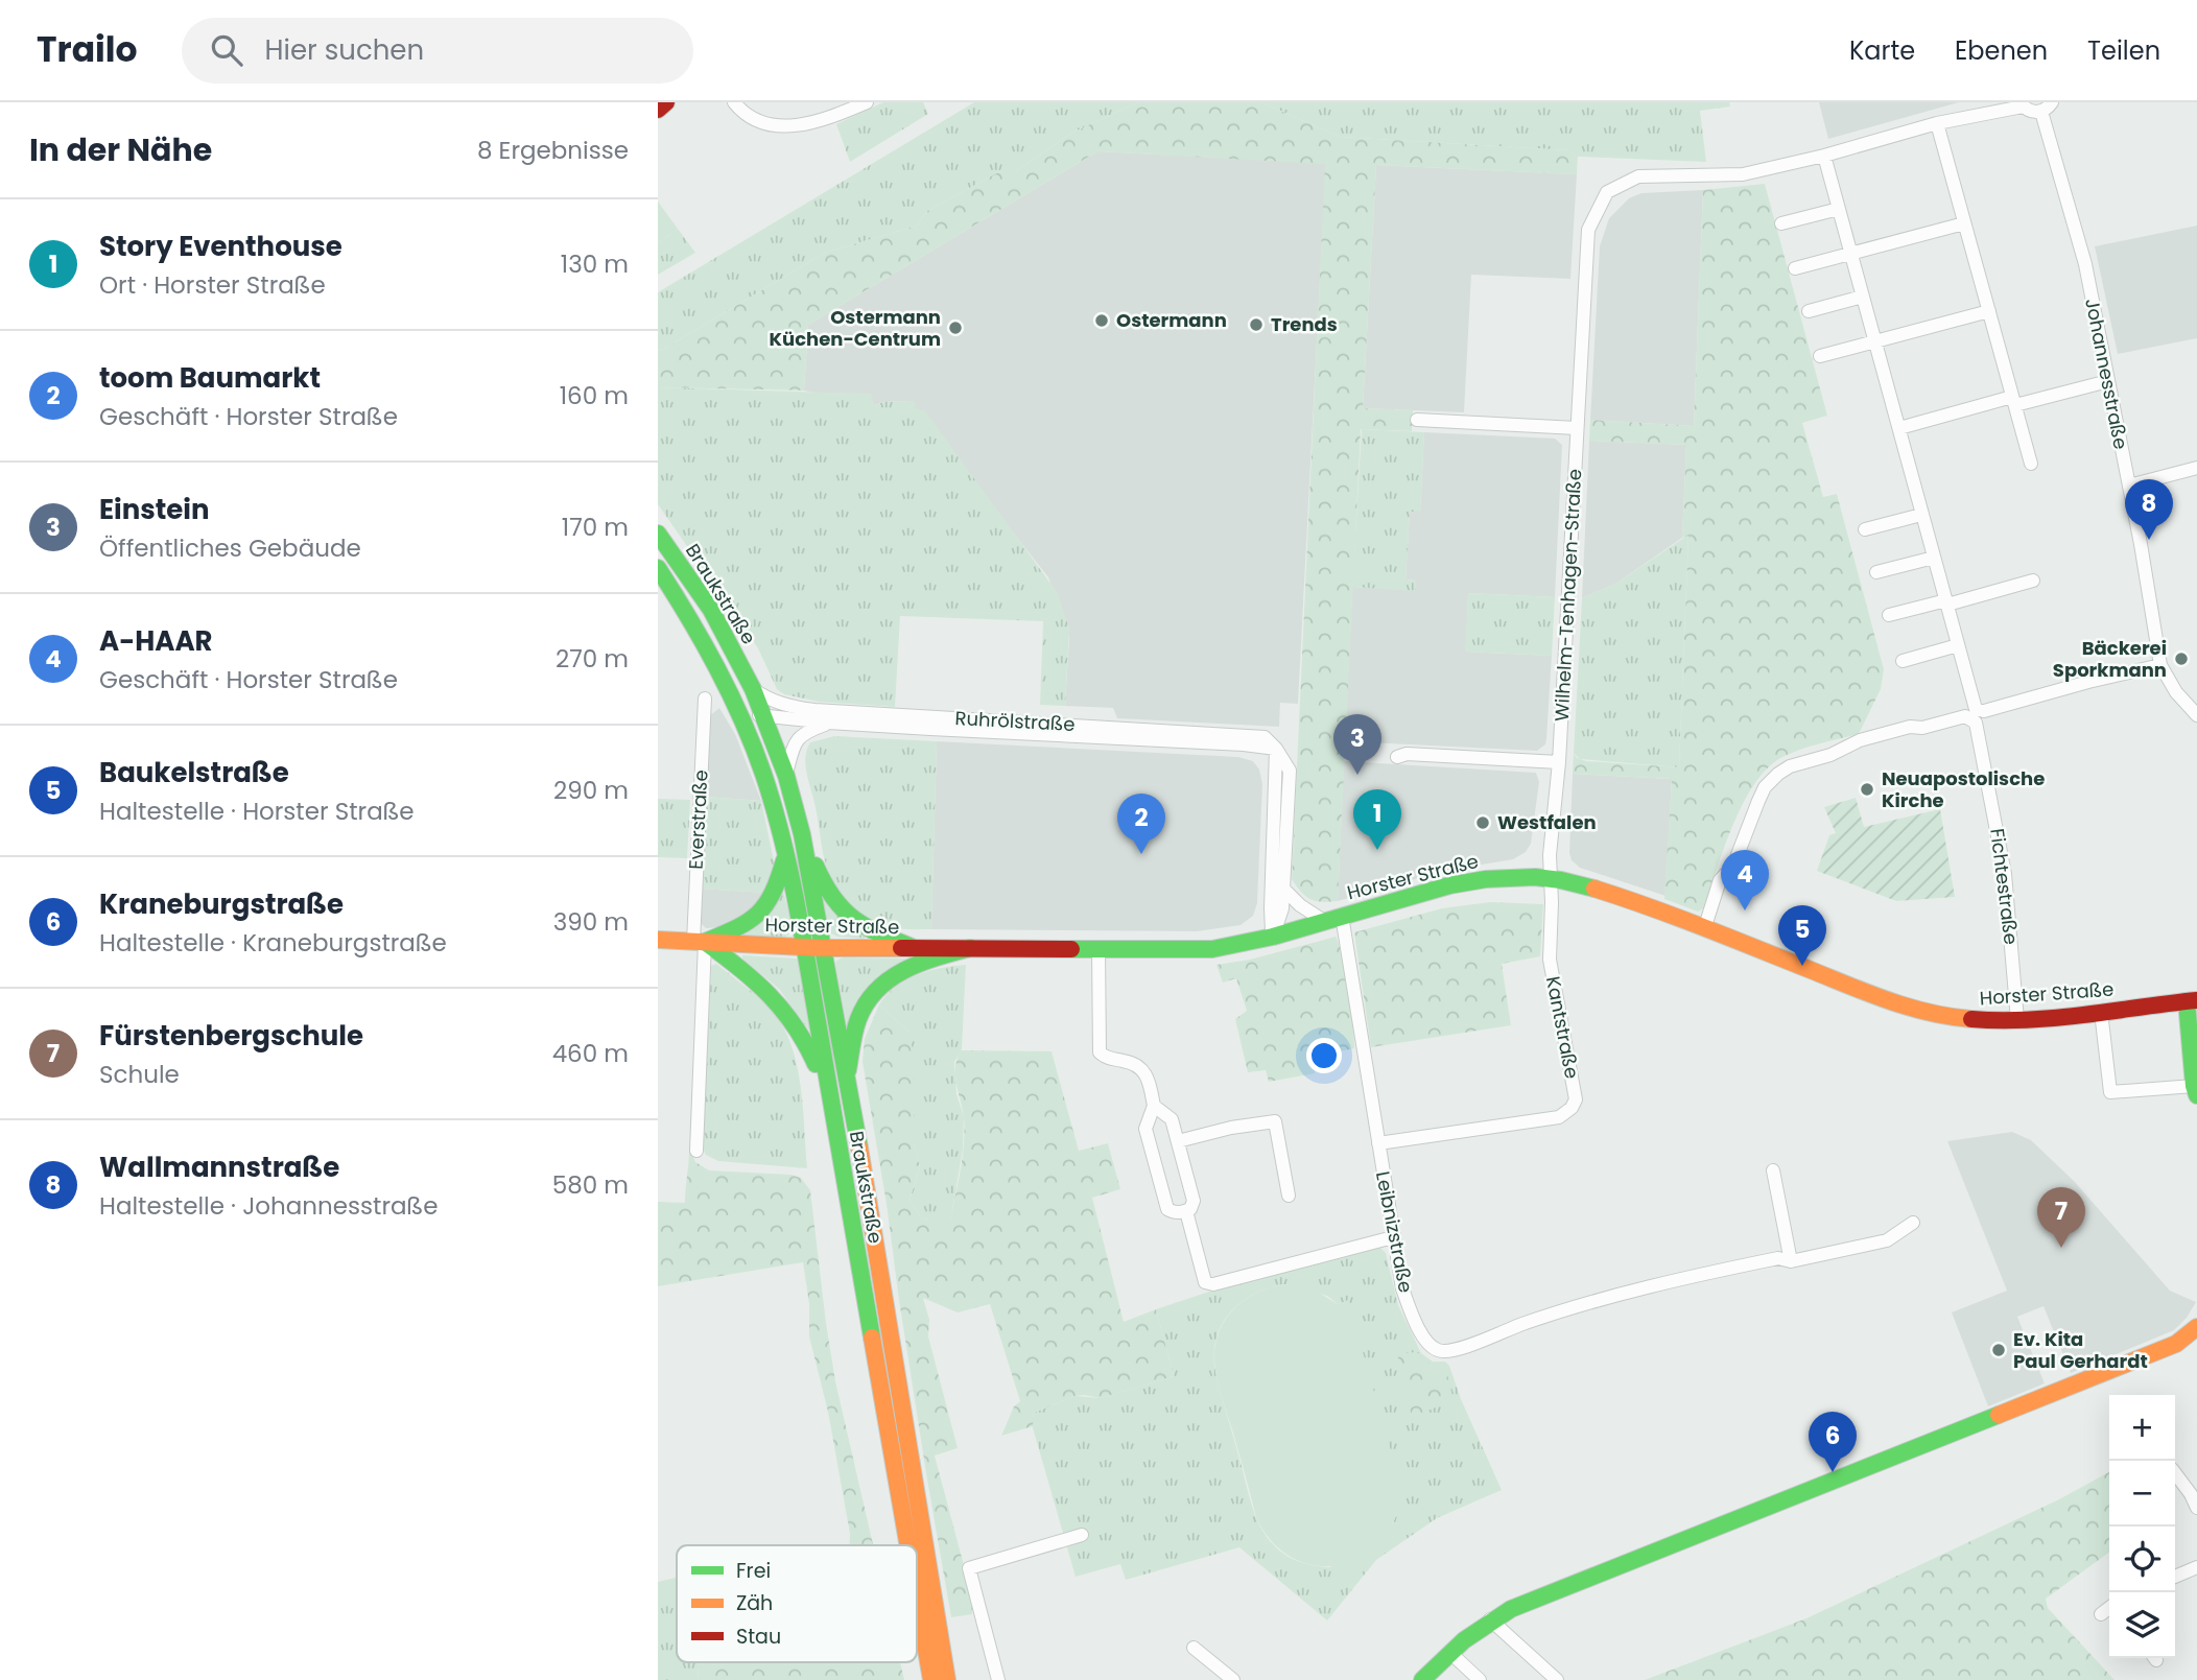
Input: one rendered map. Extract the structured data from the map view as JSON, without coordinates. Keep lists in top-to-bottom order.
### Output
{
  "streets": {
    "main road": ["Braukstraße", "Horster Straße"],
    "street": [
      "Johannesstraße",
      "Wilhelm-Tenhagen-Straße",
      "Ruhrölstraße",
      "Everstraße",
      "Fichtestraße",
      "Kantstraße",
      "Leibnizstraße"
    ]
  },
  "crossings": [
    ["Johannesstraße", "Wilhelm-Tenhagen-Straße"],
    ["Braukstraße", "Ruhrölstraße"],
    ["Braukstraße", "Horster Straße"],
    ["Wilhelm-Tenhagen-Straße", "Horster Straße"],
    ["Wilhelm-Tenhagen-Straße", "Kantstraße"],
    ["Everstraße", "Horster Straße"],
    ["Horster Straße", "Fichtestraße"],
    ["Horster Straße", "Kantstraße"],
    ["Horster Straße", "Leibnizstraße"],
    ["Kantstraße", "Leibnizstraße"]
  ],
  "places": [
    "Ostermann",
    "Trends",
    "Ostermann Küchen-Centrum",
    "Bäckerei Sporkmann",
    "Neuapostolische Kirche",
    "Westfalen",
    "Ev. Kita Paul Gerhardt"
  ],
  "legend": ["Frei", "Zäh", "Stau"],
  "page": {
    "header": "Trailo",
    "search": "Hier suchen",
    "nav": ["Karte", "Ebenen", "Teilen"],
    "heading": ["In der Nähe", "8 Ergebnisse"],
    "list": [
      {
        "mark": "1",
        "name": "Story Eventhouse",
        "note": "Ort · Horster Straße",
        "value": "130 m"
      },
      {
        "mark": "2",
        "name": "toom Baumarkt",
        "note": "Geschäft · Horster Straße",
        "value": "160 m"
      },
      {
        "mark": "3",
        "name": "Einstein",
        "note": "Öffentliches Gebäude",
        "value": "170 m"
      },
      {
        "mark": "4",
        "name": "A-HAAR",
        "note": "Geschäft · Horster Straße",
        "value": "270 m"
      },
      {
        "mark": "5",
        "name": "Baukelstraße",
        "note": "Haltestelle · Horster Straße",
        "value": "290 m"
      },
      {
        "mark": "6",
        "name": "Kraneburgstraße",
        "note": "Haltestelle · Kraneburgstraße",
        "value": "390 m"
      },
      {
        "mark": "7",
        "name": "Fürstenbergschule",
        "note": "Schule",
        "value": "460 m"
      },
      {
        "mark": "8",
        "name": "Wallmannstraße",
        "note": "Haltestelle · Johannesstraße",
        "value": "580 m"
      }
    ],
    "pins": [
      "8",
      "3",
      "1",
      "2",
      "4",
      "5",
      "7",
      "6"
    ],
    "map_buttons": ["+", "−"]
  }
}
